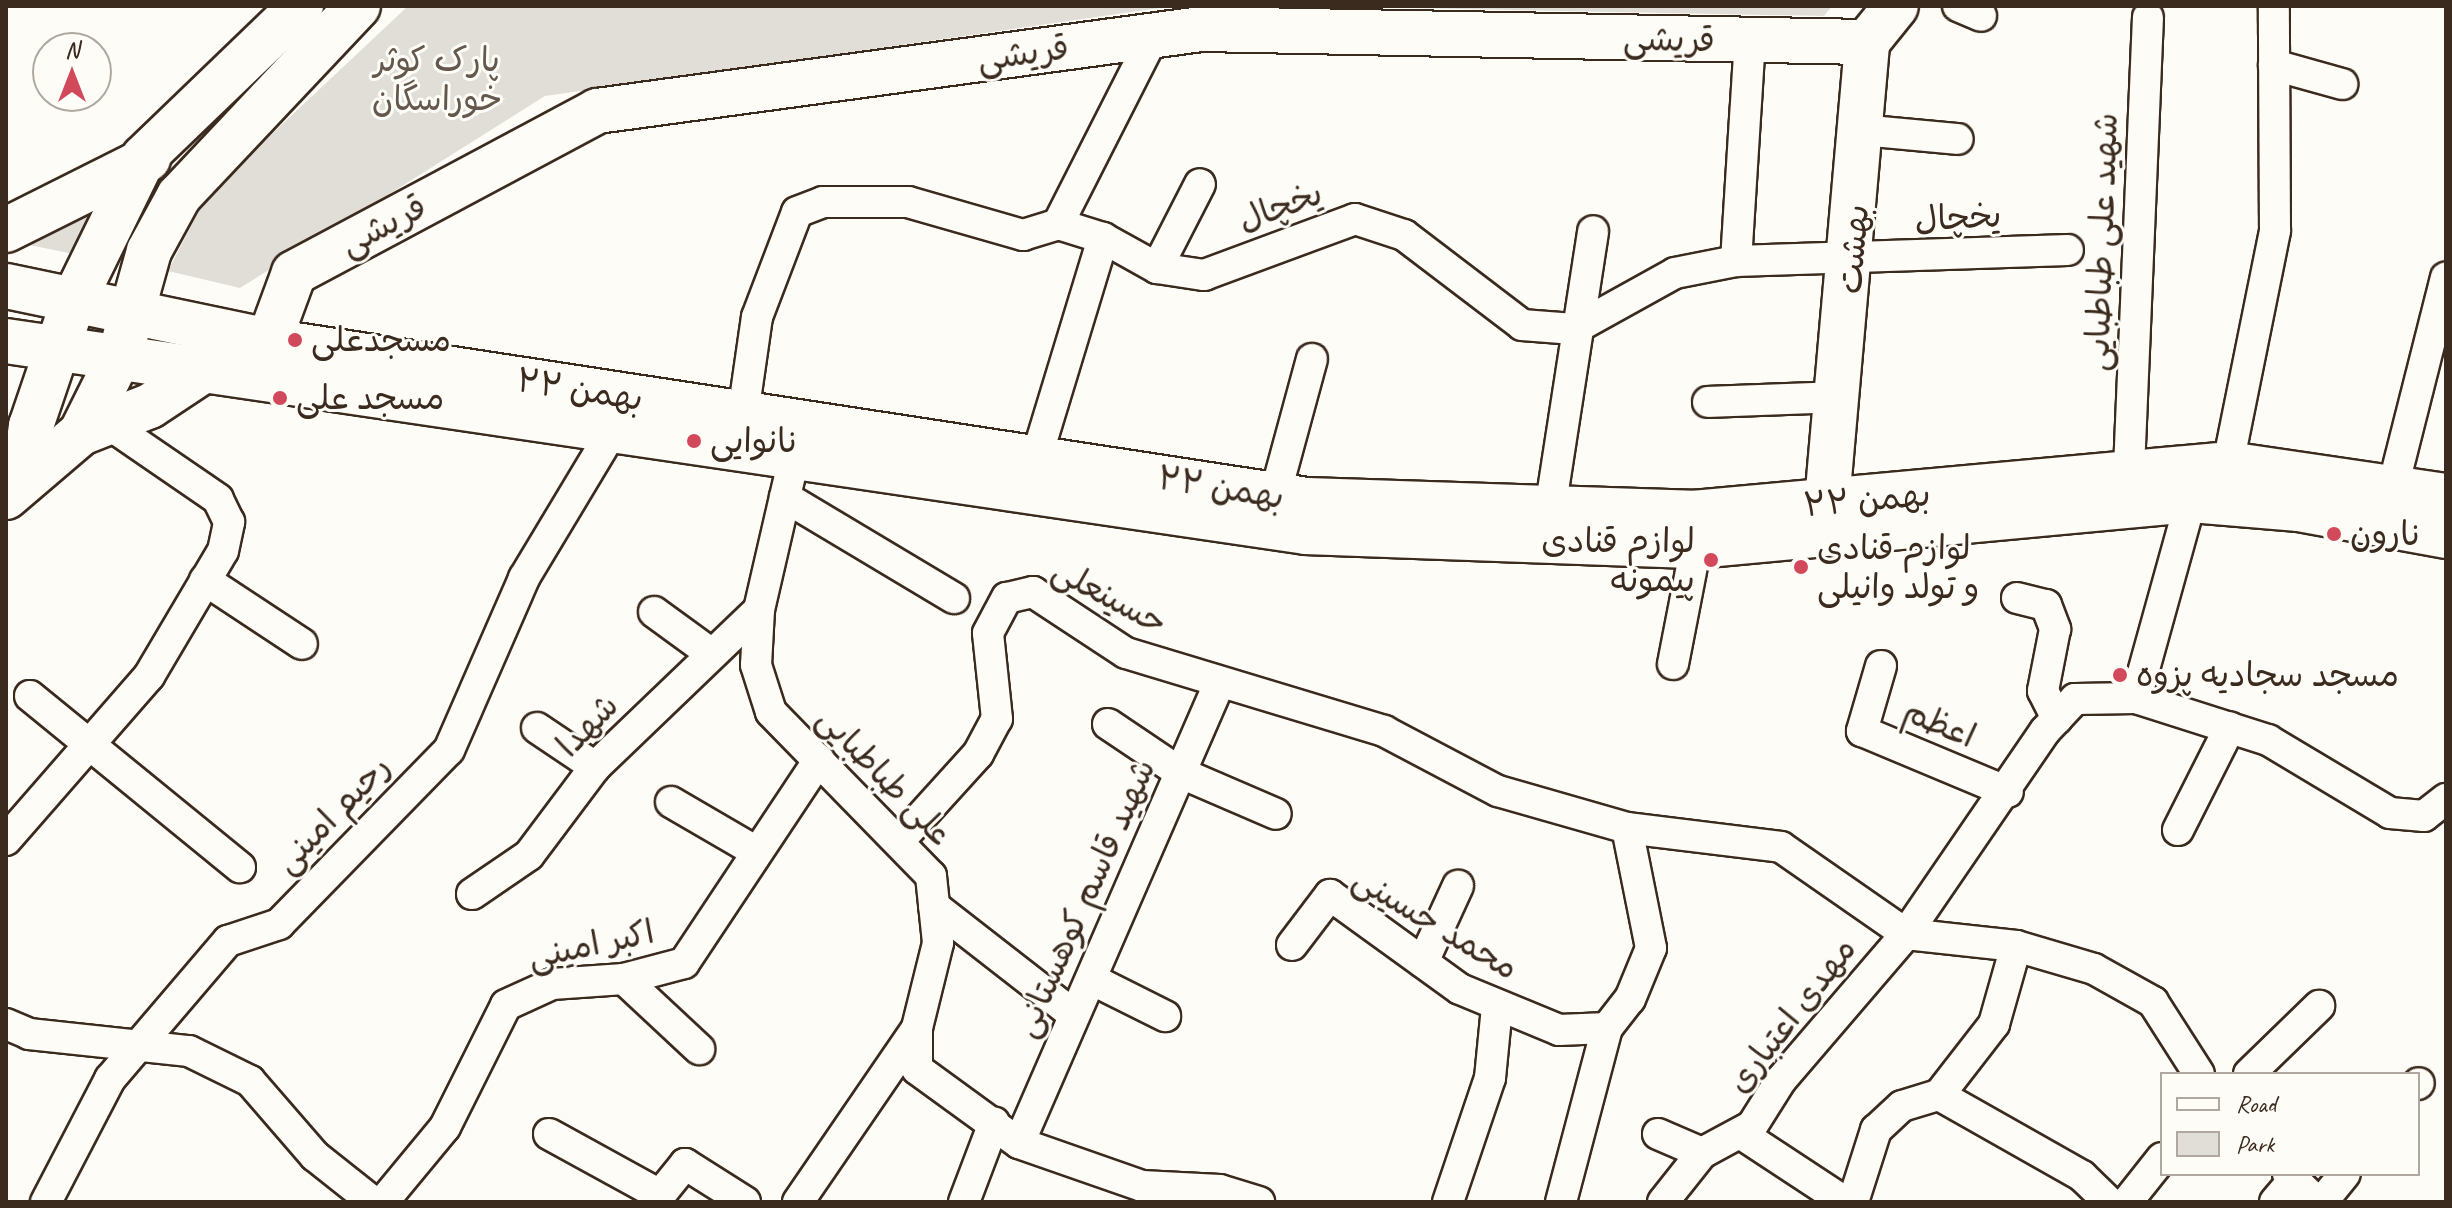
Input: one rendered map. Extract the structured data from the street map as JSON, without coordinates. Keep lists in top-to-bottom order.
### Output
{
  "streets": {
    "main road": ["قریشی", "بهشت", "۲۲ بهمن"],
    "street": [
      "یخچال",
      "شهید علی طباطبایی",
      "حسینعلی",
      "اعظم",
      "شهدا",
      "علی طباطبایی",
      "رحیم امینی",
      "شهید قاسم کوهستانی",
      "محمد حسینی",
      "اکبر امینی",
      "مهدی اعتباری"
    ]
  },
  "crossings": [
    ["قریشی", "بهشت"],
    ["قریشی", "۲۲ بهمن"],
    ["یخچال", "بهشت"],
    ["شهید علی طباطبایی", "۲۲ بهمن"],
    ["بهشت", "۲۲ بهمن"],
    ["۲۲ بهمن", "علی طباطبایی"],
    ["۲۲ بهمن", "رحیم امینی"],
    ["حسینعلی", "علی طباطبایی"],
    ["حسینعلی", "شهید قاسم کوهستانی"],
    ["حسینعلی", "مهدی اعتباری"],
    ["اعظم", "مهدی اعتباری"],
    ["شهدا", "علی طباطبایی"],
    ["علی طباطبایی", "شهید قاسم کوهستانی"],
    ["علی طباطبایی", "اکبر امینی"]
  ],
  "parks": ["پارک کوثر خوراسگان"],
  "places": [
    "مسجدعلی",
    "مسجد علی",
    "نانوایی",
    "نارون",
    "لوازم قنادی پیمونه",
    "لوازم قنادی و تولد وانیلی",
    "مسجد سجادیه پزوه"
  ],
  "legend": ["Road", "Park"],
  "north": "top"
}
